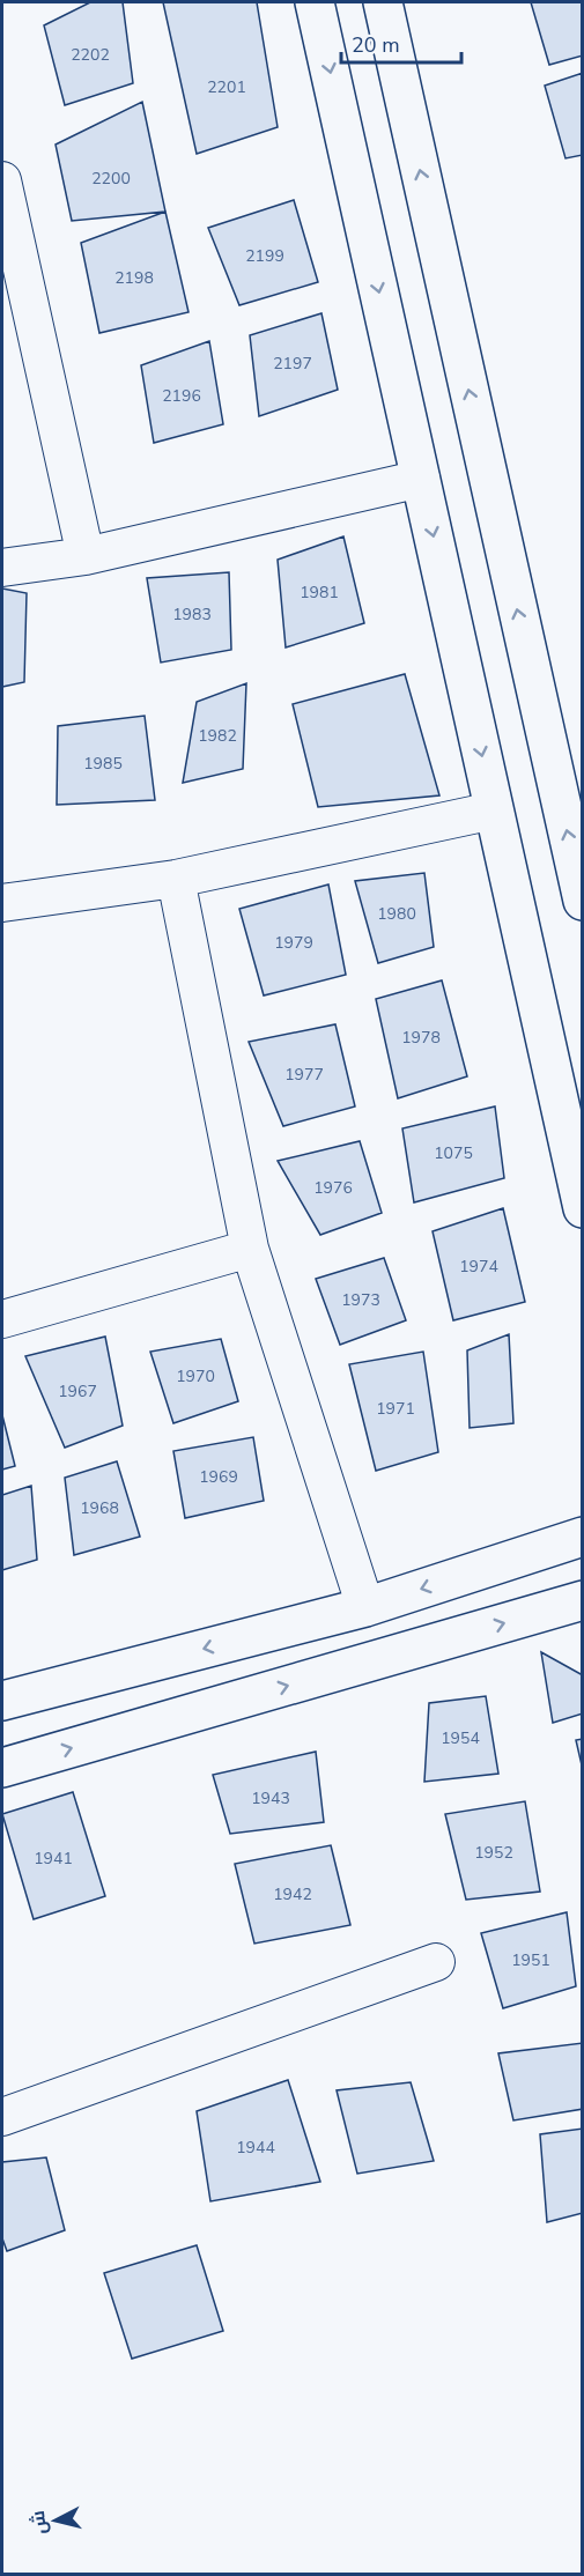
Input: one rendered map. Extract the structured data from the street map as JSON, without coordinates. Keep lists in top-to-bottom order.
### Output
{
  "house_numbers": [
    "2202",
    "2201",
    "2200",
    "2199",
    "2198",
    "2197",
    "2196",
    "1981",
    "1983",
    "1982",
    "1985",
    "1980",
    "1979",
    "1978",
    "1977",
    "1075",
    "1976",
    "1974",
    "1973",
    "1970",
    "1967",
    "1971",
    "1969",
    "1968",
    "1954",
    "1943",
    "1952",
    "1941",
    "1942",
    "1951",
    "1944"
  ],
  "scale_bar": "20 m",
  "north": "left"
}
